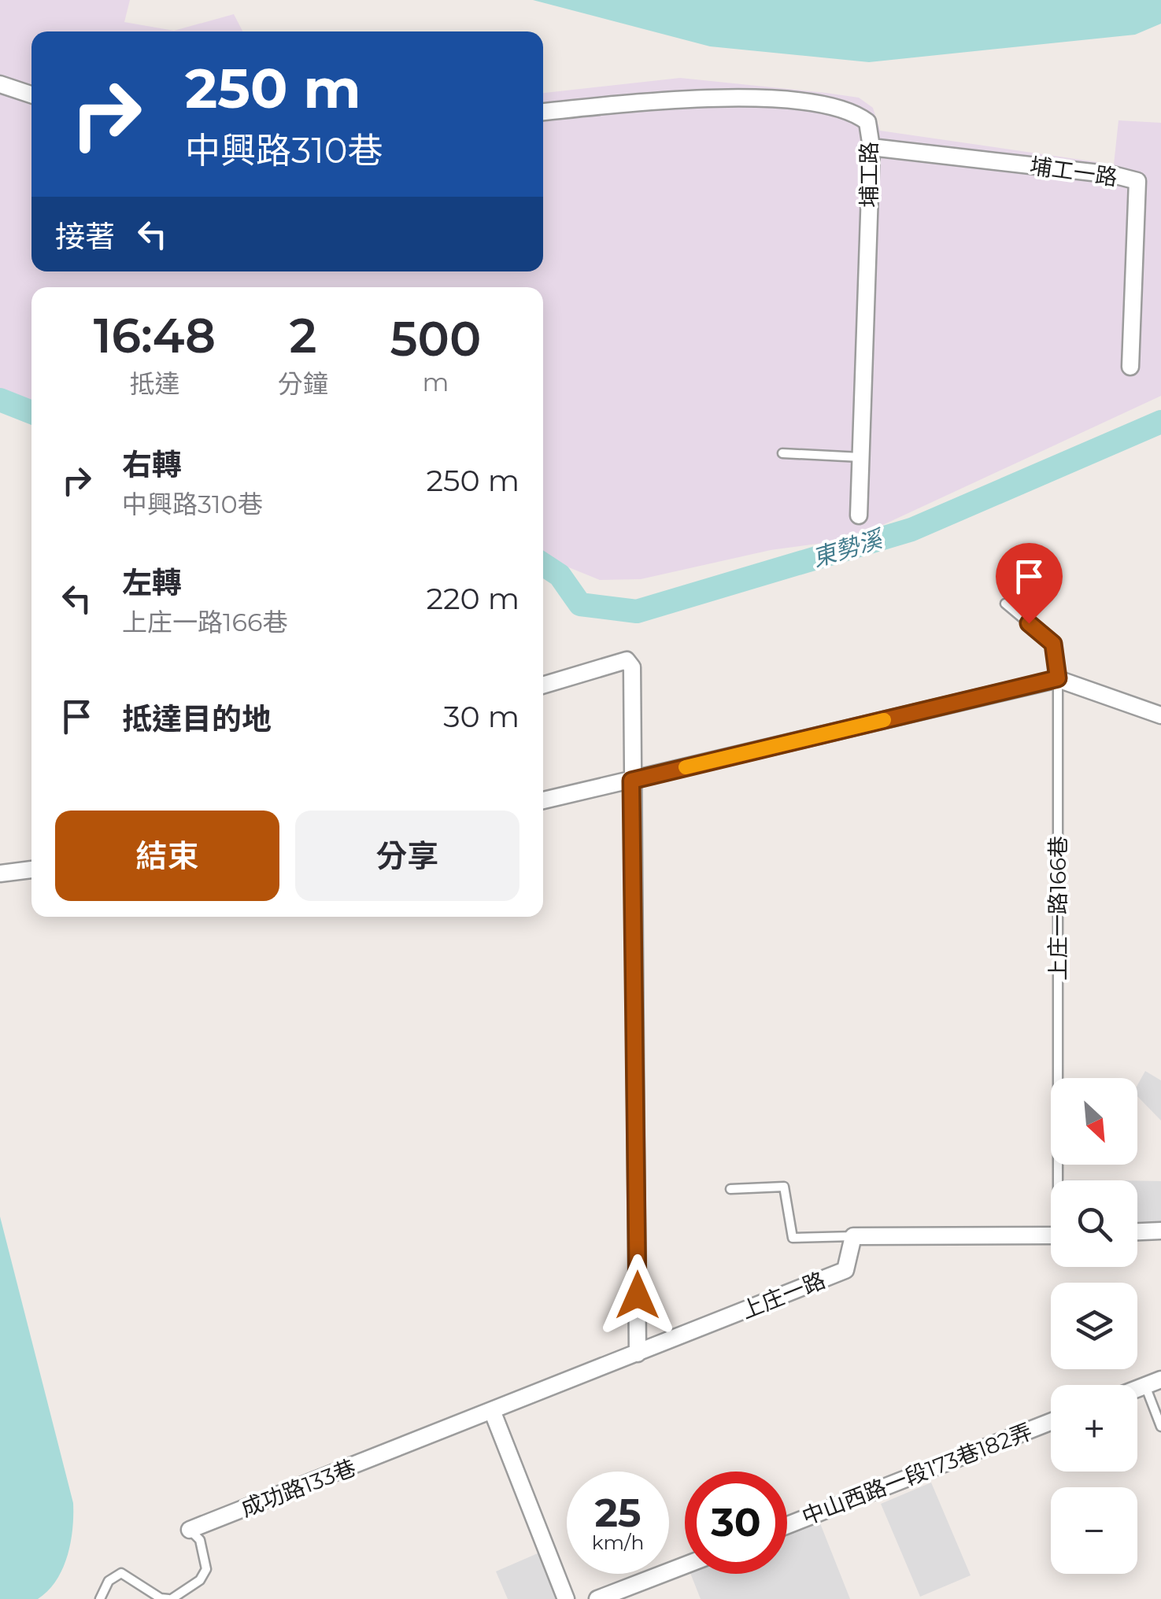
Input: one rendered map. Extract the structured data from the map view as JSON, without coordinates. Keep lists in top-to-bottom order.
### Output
{
  "streets": {
    "street": [
      "埔工一路",
      "埔工路",
      "上庄一路",
      "中山西路一段173巷182弄",
      "成功路133巷"
    ],
    "lane": ["上庄一路166巷"]
  },
  "crossings": [
    ["埔工一路", "埔工路"],
    ["上庄一路", "成功路133巷"]
  ],
  "water": ["東勢溪"],
  "north": "bottom right",
  "page": {
    "turn": ["250 m", "中興路310巷"],
    "then": "接著",
    "eta": [
      "16:48",
      "抵達",
      "2",
      "分鐘",
      "500",
      "m"
    ],
    "list": [
      {
        "name": "右轉",
        "note": "中興路310巷",
        "value": "250 m"
      },
      {
        "name": "左轉",
        "note": "上庄一路166巷",
        "value": "220 m"
      },
      {
        "name": "抵達目的地",
        "value": "30 m"
      }
    ],
    "buttons": ["結束", "分享"],
    "map_buttons": ["+", "−"],
    "speed": "25 km/h",
    "limit": "30"
  }
}
